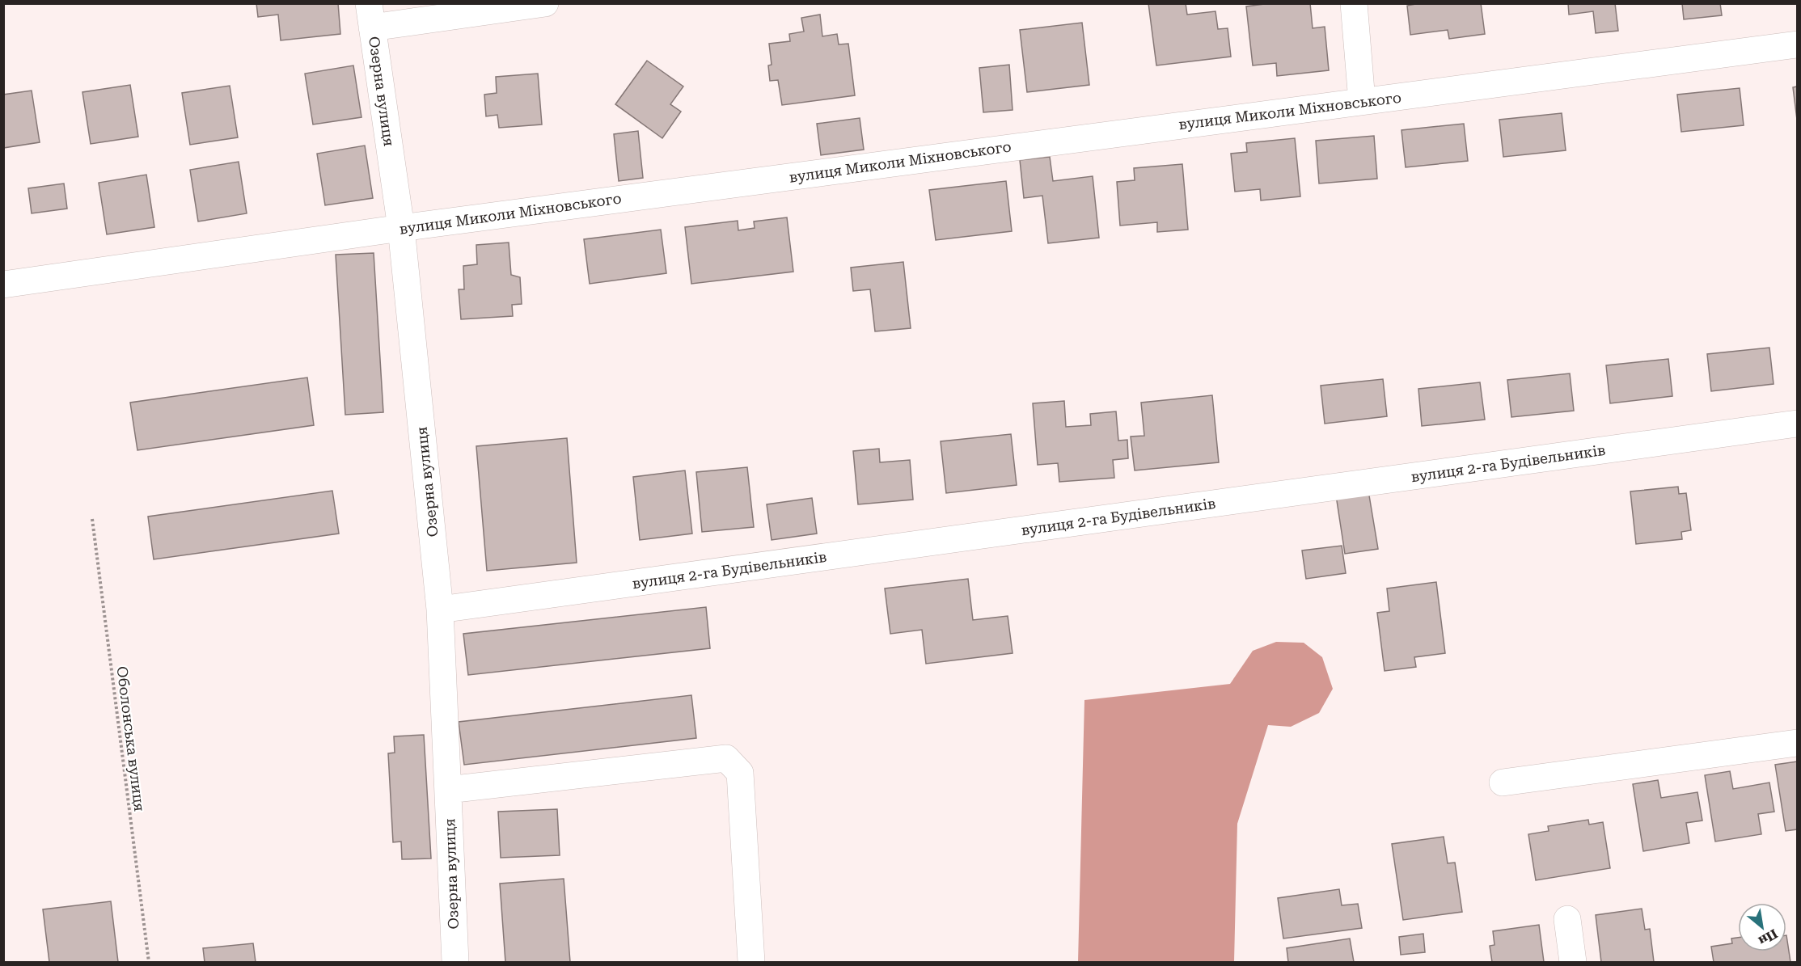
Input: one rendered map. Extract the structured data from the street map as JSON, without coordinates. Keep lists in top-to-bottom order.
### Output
{
  "streets": {
    "street": ["Озерна вулиця", "вулиця Миколи Міхновського", "вулиця 2-га Будівельників"],
    "path": ["Оболонська вулиця"]
  },
  "crossings": [
    ["Озерна вулиця", "вулиця Миколи Міхновського"],
    ["Озерна вулиця", "вулиця 2-га Будівельників"]
  ],
  "north": "bottom right"
}
